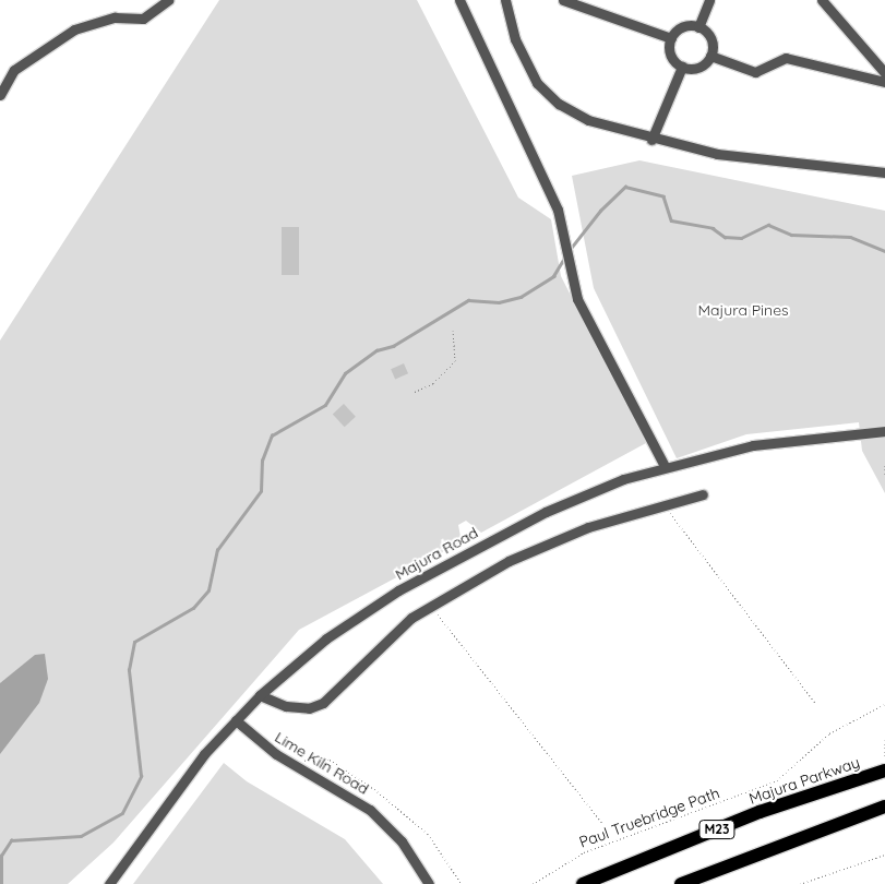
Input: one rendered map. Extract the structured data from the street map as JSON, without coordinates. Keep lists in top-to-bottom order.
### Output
{
  "streets": {
    "highway": ["Majura Parkway", "M23"],
    "street": ["Majura Road", "Lime Kiln Road"],
    "path": ["Paul Truebridge Path"]
  },
  "crossings": [
    ["Majura Road", "Lime Kiln Road"]
  ],
  "parks": ["Majura Pines"]
}
